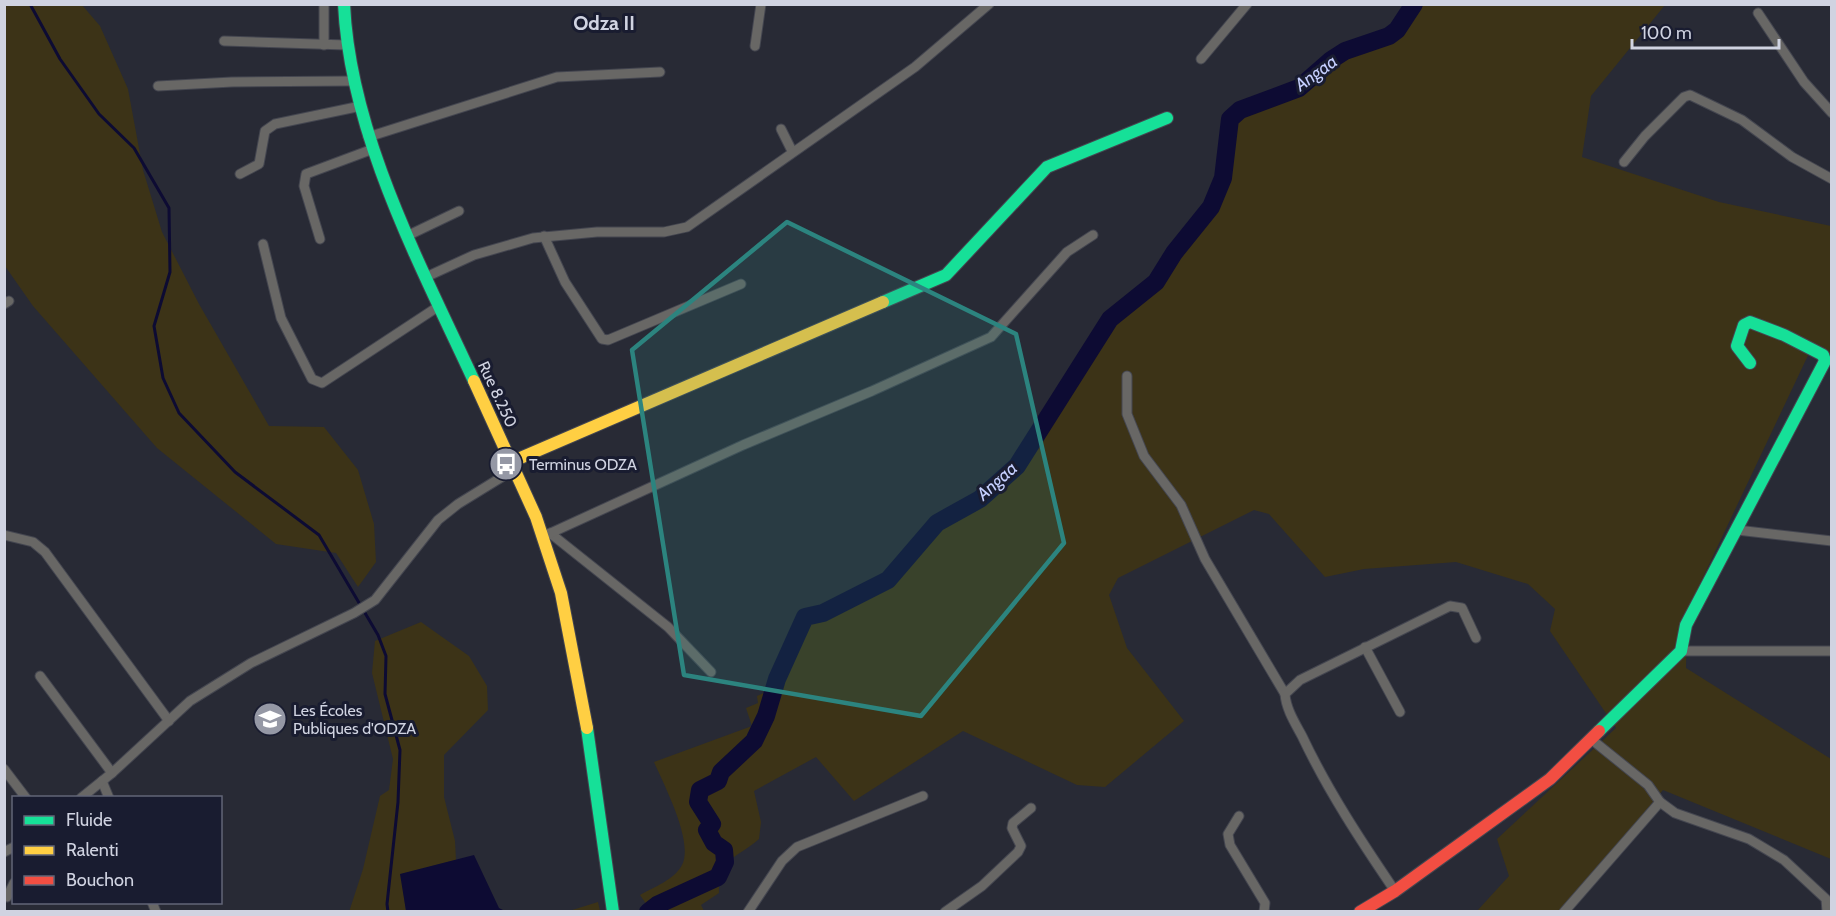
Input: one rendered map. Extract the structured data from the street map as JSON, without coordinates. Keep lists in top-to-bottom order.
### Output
{
  "streets": {
    "main road": ["Rue 8.250"]
  },
  "districts": ["Odza II"],
  "water": ["Angaa"],
  "places": {
    "bus stop": ["Terminus ODZA"],
    "school or university": ["Les Écoles Publiques d'ODZA"]
  },
  "legend": ["Fluide", "Ralenti", "Bouchon"],
  "scale_bar": "100 m"
}
